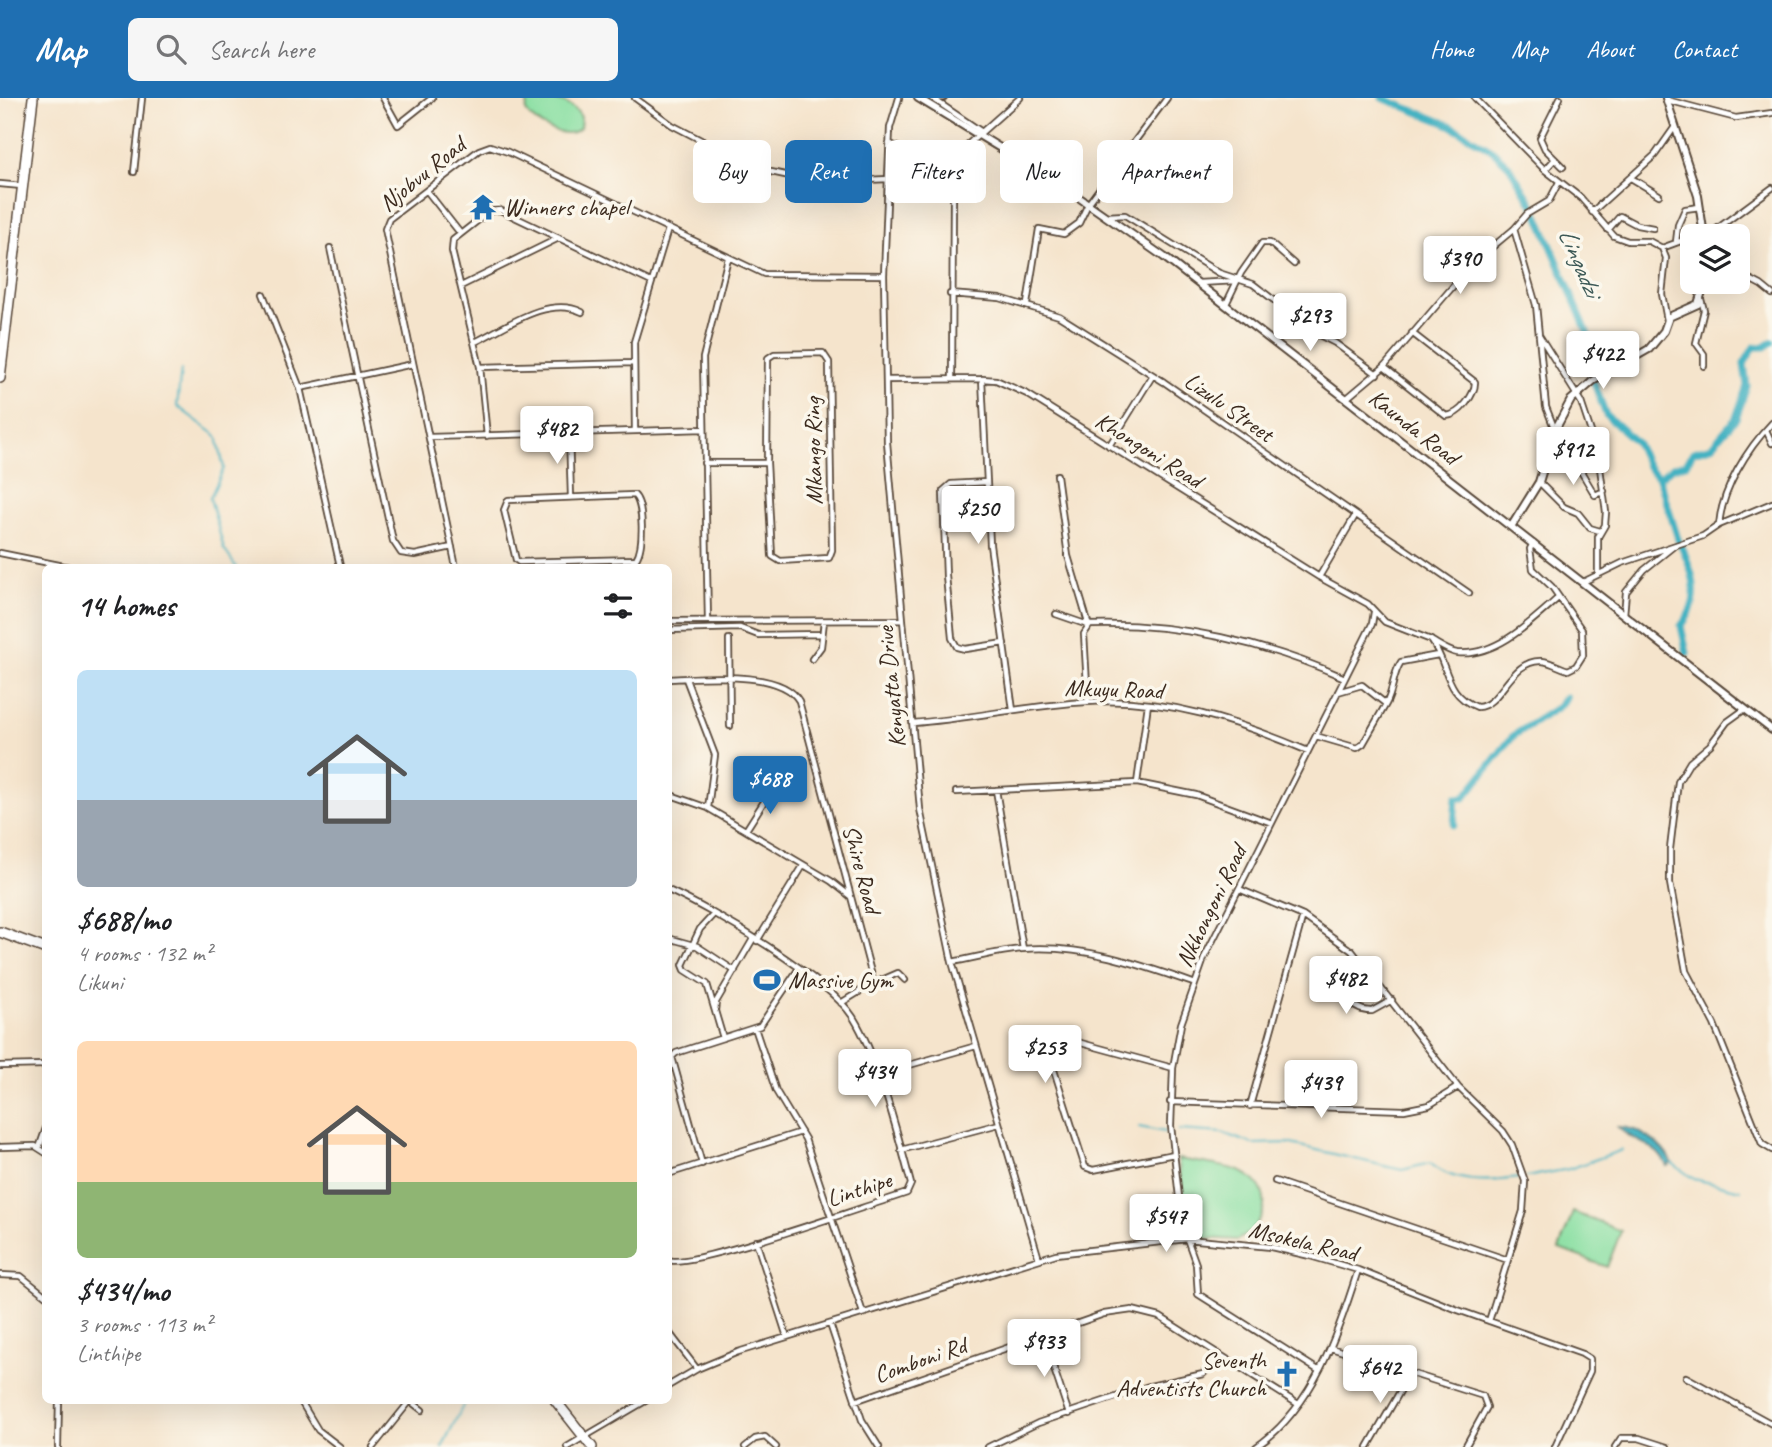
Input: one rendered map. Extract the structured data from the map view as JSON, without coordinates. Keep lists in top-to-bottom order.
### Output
{
  "streets": {
    "main road": ["Kaunda Road"],
    "street": [
      "Njobvu Road",
      "Lizulu Street",
      "Khongoni Road",
      "Mkango Ring",
      "Kenyatta Drive",
      "Mkuyu Road",
      "Shire Road",
      "Nkhongoni Road",
      "Linthipe",
      "Msokela Road",
      "Comboni Rd"
    ]
  },
  "crossings": [
    ["Njobvu Road", "Kenyatta Drive"],
    ["Khongoni Road", "Kenyatta Drive"],
    ["Khongoni Road", "Nkhongoni Road"],
    ["Kenyatta Drive", "Mkuyu Road"],
    ["Kenyatta Drive", "Msokela Road"],
    ["Mkuyu Road", "Nkhongoni Road"],
    ["Nkhongoni Road", "Msokela Road"]
  ],
  "water": ["Lingadzi"],
  "places": {
    "temple": ["Winners chapel"],
    "sports": ["Massive Gym"],
    "church": ["Seventh Adventists Church"]
  },
  "page": {
    "header": "Map",
    "search": "Search here",
    "nav": [
      "Home",
      "Map",
      "About",
      "Contact"
    ],
    "chip": [
      "Buy",
      "Rent",
      "Filters",
      "New",
      "Apartment"
    ],
    "price": [
      "$390",
      "$293",
      "$422",
      "$482",
      "$912",
      "$250",
      "$688",
      "$482",
      "$253",
      "$434",
      "$439",
      "$547",
      "$933",
      "$642"
    ],
    "heading": "14 homes",
    "list": [
      {
        "name": "$688/mo",
        "note": "4 rooms · 132 m² · Likuni"
      },
      {
        "name": "$434/mo",
        "note": "3 rooms · 113 m² · Linthipe"
      }
    ]
  }
}
